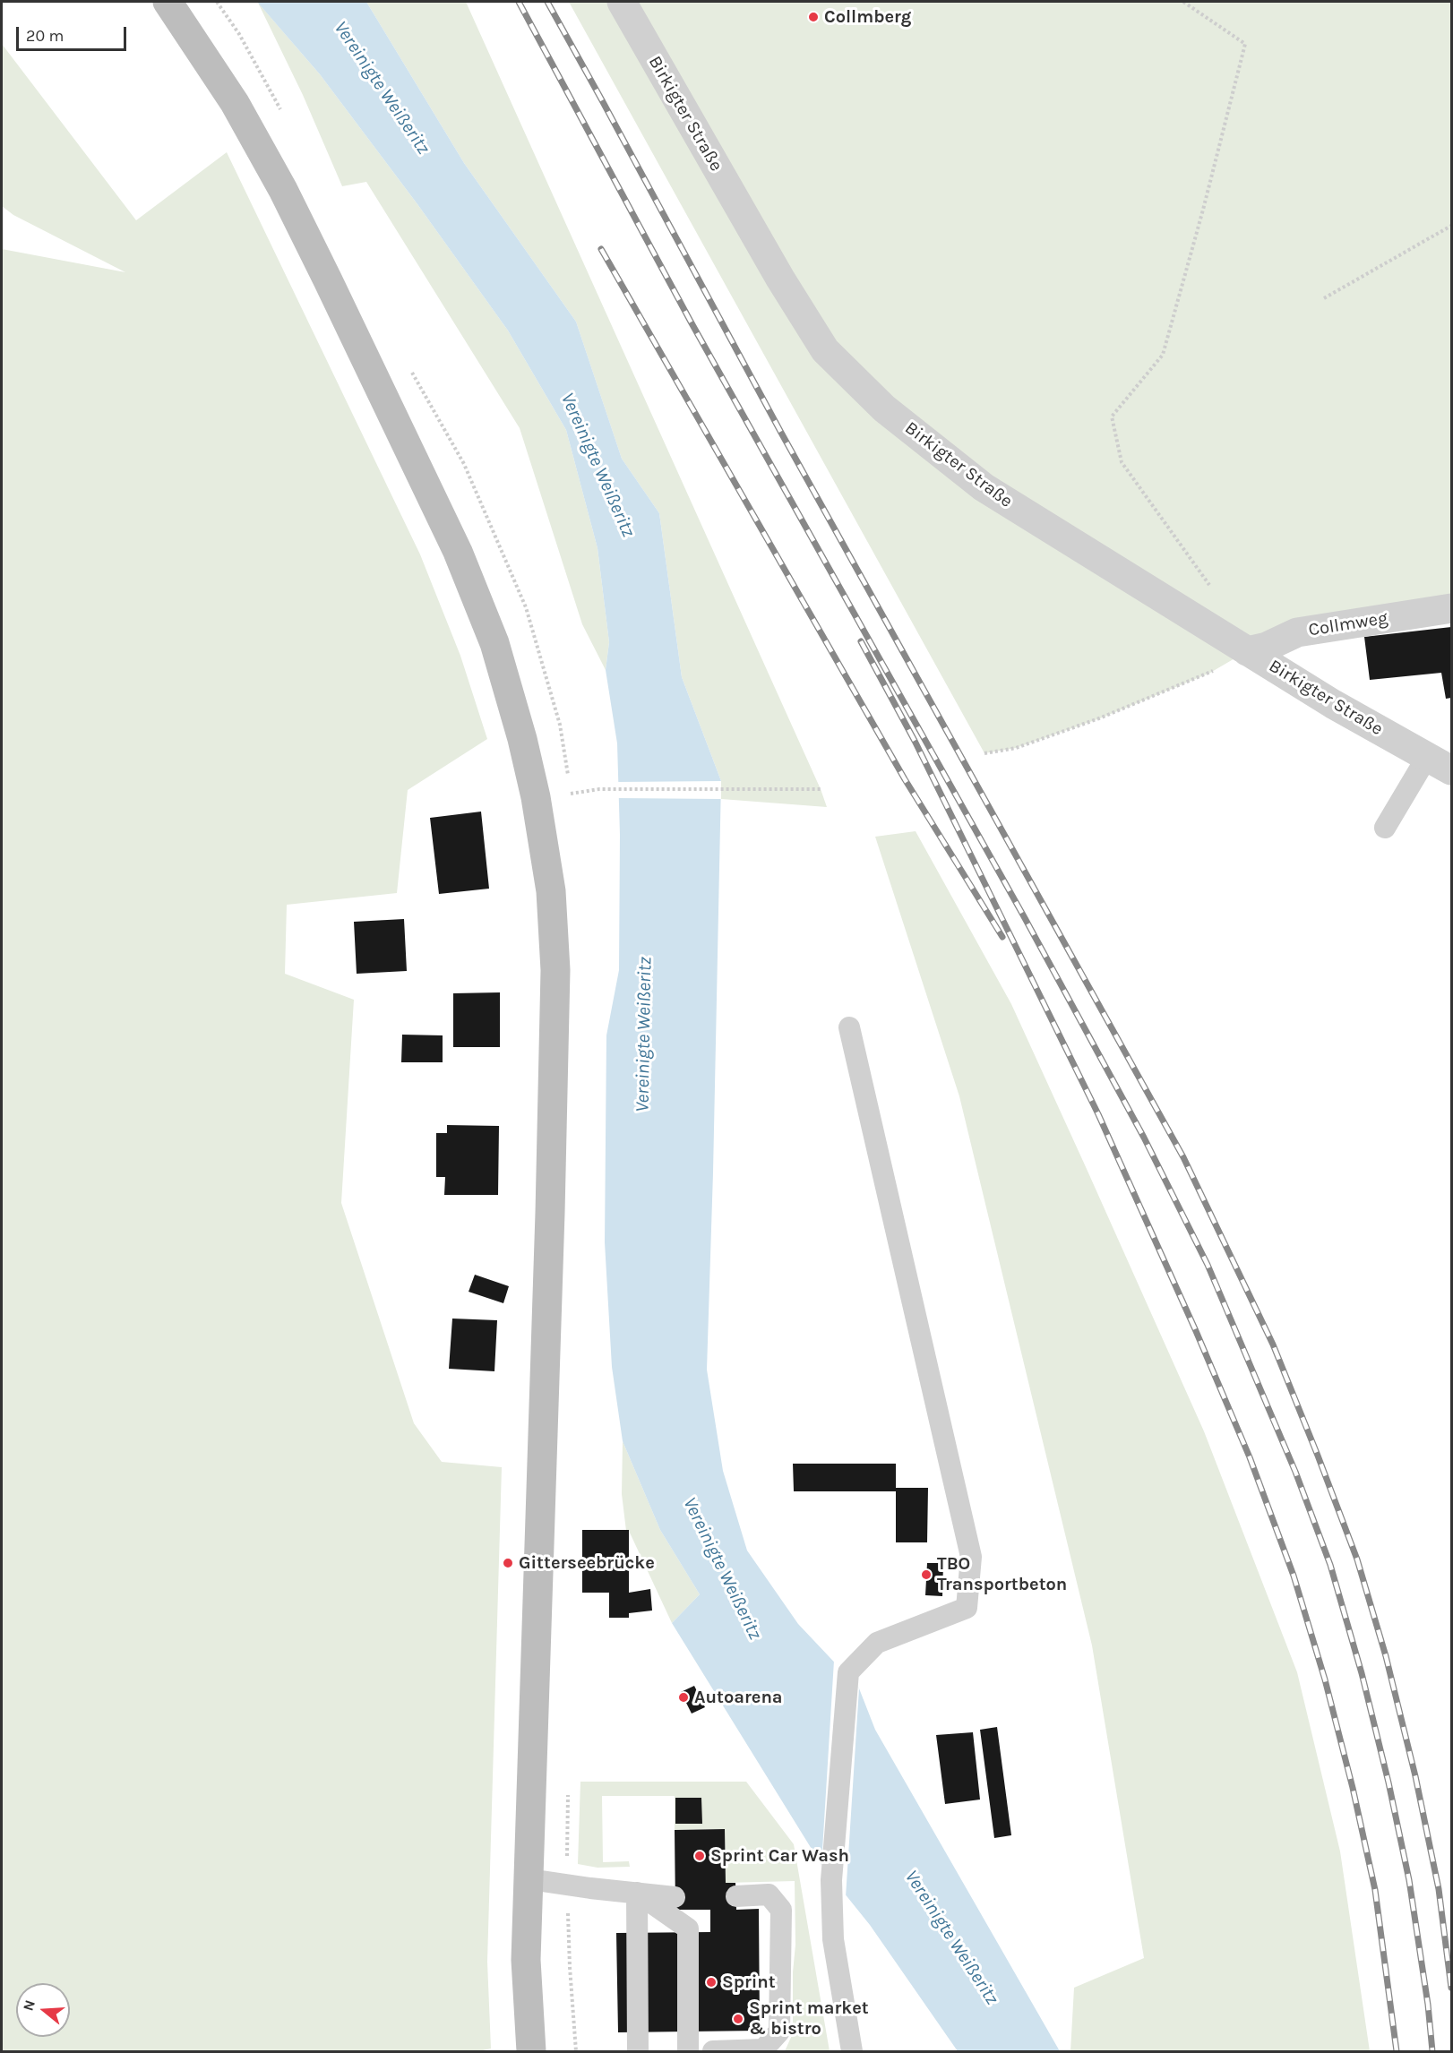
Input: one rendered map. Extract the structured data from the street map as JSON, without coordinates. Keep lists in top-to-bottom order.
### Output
{
  "streets": {
    "street": ["Birkigter Straße", "Collmweg"]
  },
  "crossings": [
    ["Birkigter Straße", "Collmweg"]
  ],
  "water": ["Vereinigte Weißeritz"],
  "places": [
    "Collmberg",
    "Gitterseebrücke",
    "TBO Transportbeton",
    "Autoarena",
    "Sprint Car Wash",
    "Sprint",
    "Sprint market & bistro"
  ],
  "scale_bar": "20 m",
  "north": "left"
}
